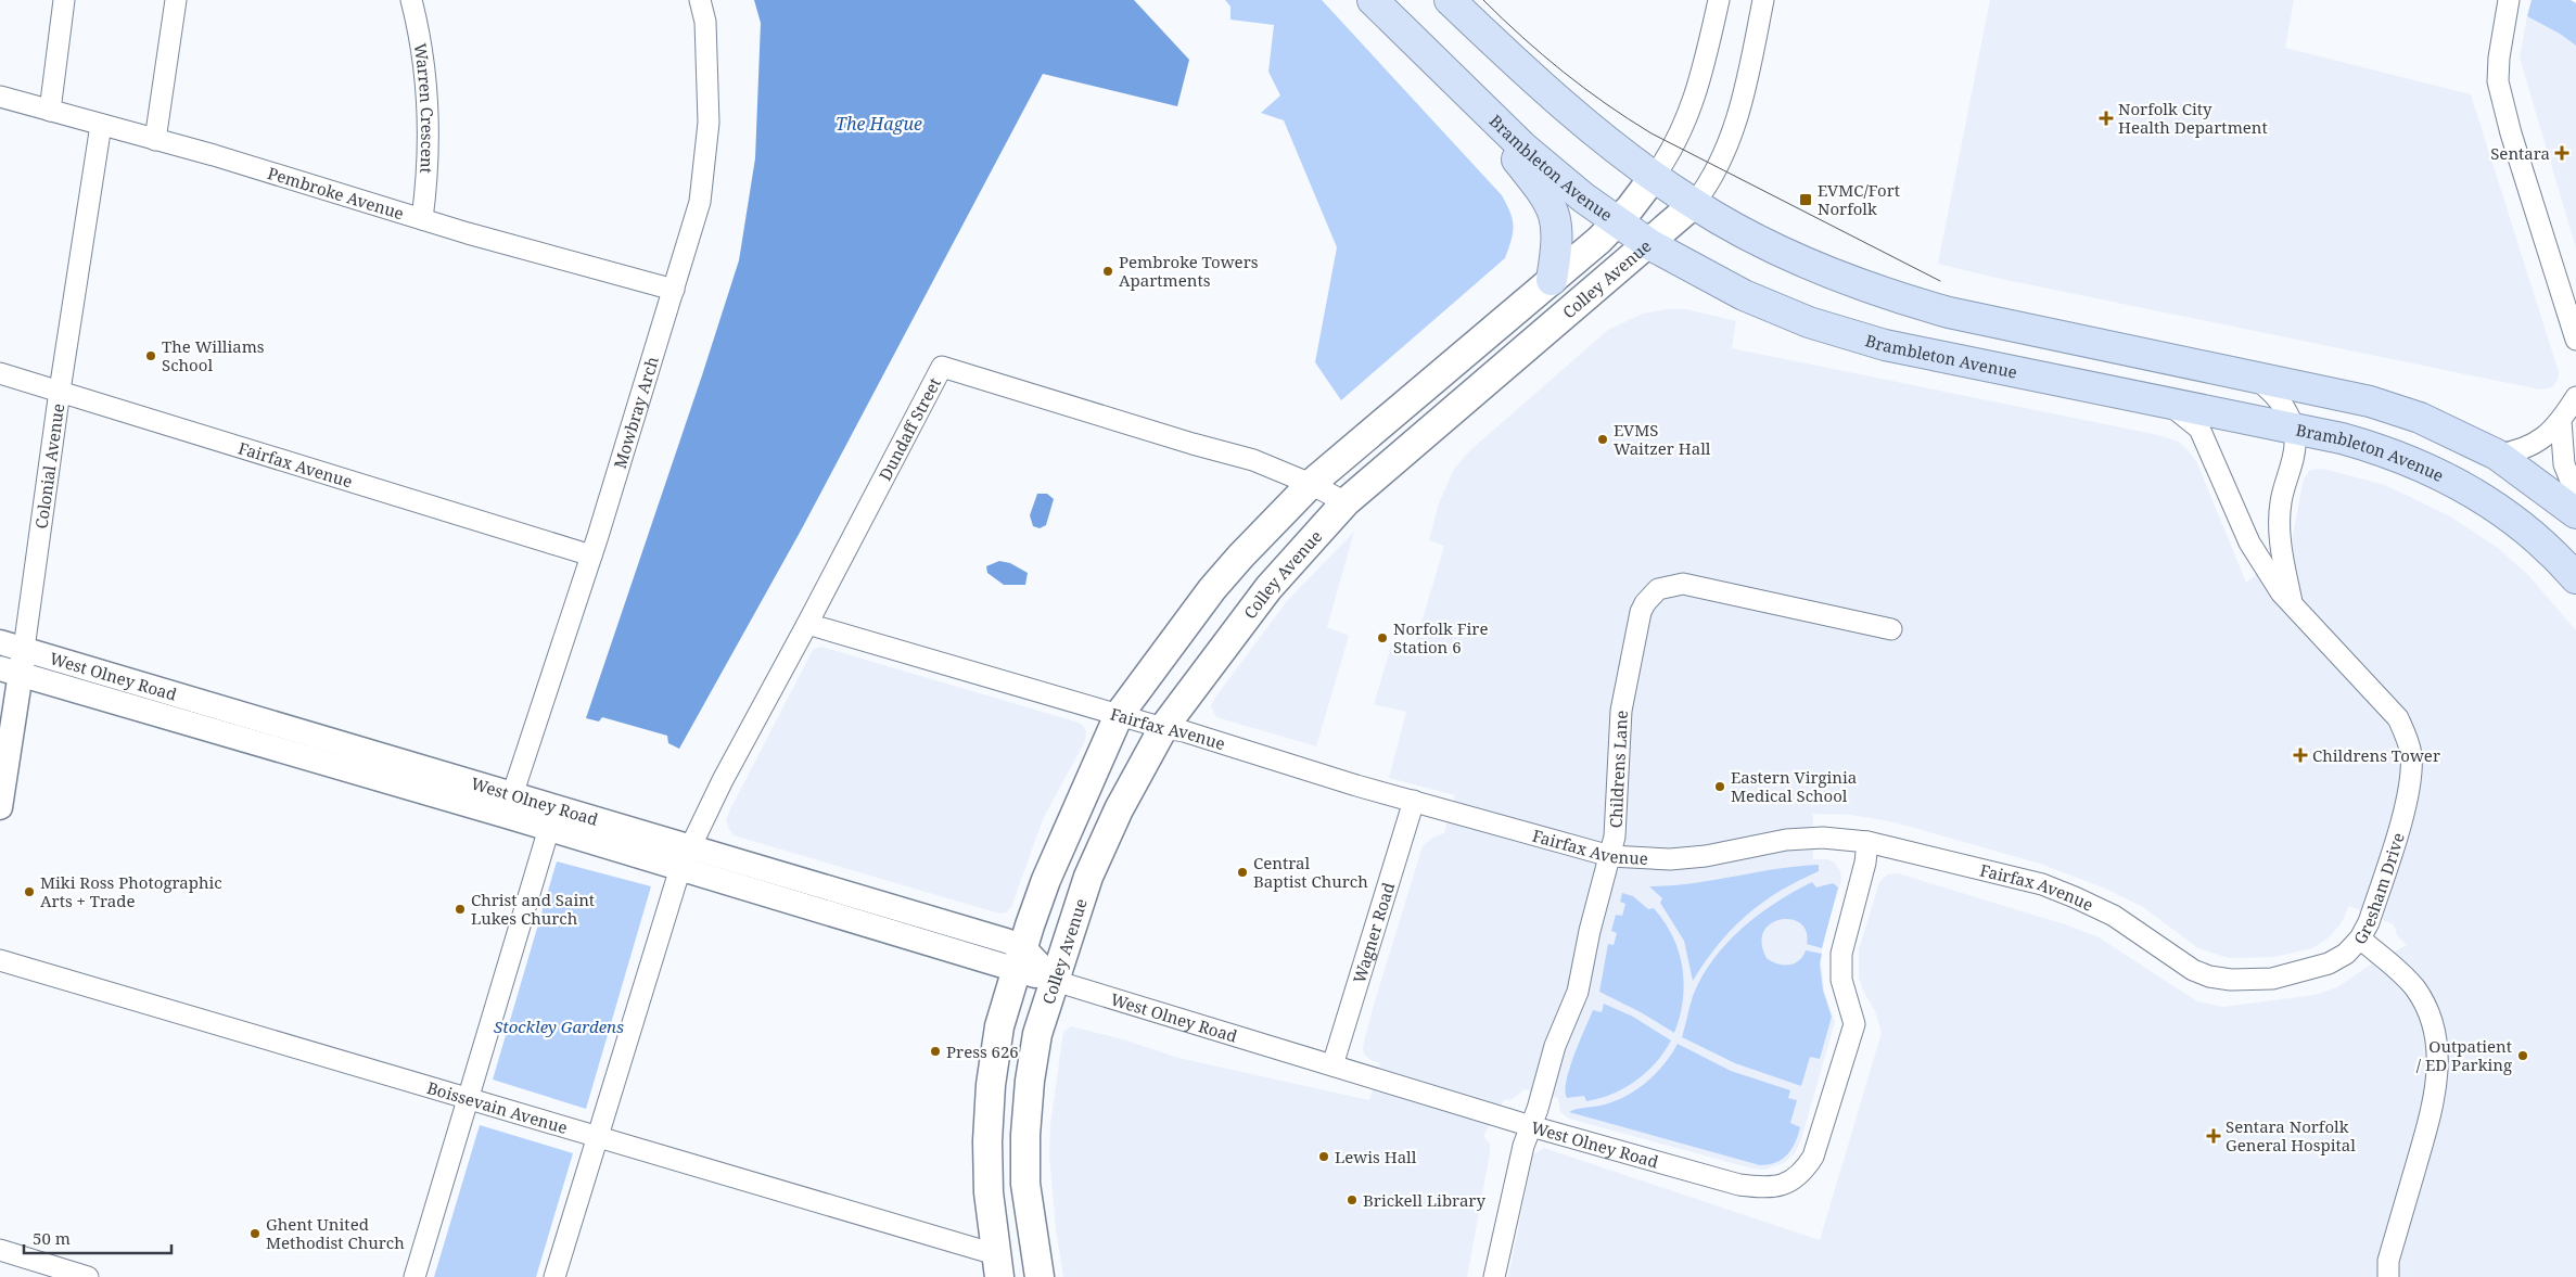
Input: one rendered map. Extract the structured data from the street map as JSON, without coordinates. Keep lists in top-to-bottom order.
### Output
{
  "streets": {
    "main road": ["Brambleton Avenue", "Colley Avenue"],
    "street": [
      "Warren Crescent",
      "Pembroke Avenue",
      "Mowbray Arch",
      "Dundaff Street",
      "Fairfax Avenue",
      "Colonial Avenue",
      "West Olney Road",
      "Childrens Lane",
      "Gresham Drive",
      "Wagner Road",
      "Boissevain Avenue"
    ]
  },
  "crossings": [
    ["Warren Crescent", "Pembroke Avenue"],
    ["Brambleton Avenue", "Colley Avenue"],
    ["Brambleton Avenue", "Gresham Drive"],
    ["Pembroke Avenue", "Mowbray Arch"],
    ["Pembroke Avenue", "Colonial Avenue"],
    ["Colley Avenue", "Dundaff Street"],
    ["Colley Avenue", "Fairfax Avenue"],
    ["Colley Avenue", "West Olney Road"],
    ["Mowbray Arch", "Fairfax Avenue"],
    ["Mowbray Arch", "West Olney Road"],
    ["Dundaff Street", "Fairfax Avenue"],
    ["Dundaff Street", "West Olney Road"],
    ["Fairfax Avenue", "Colonial Avenue"],
    ["Fairfax Avenue", "West Olney Road"],
    ["Fairfax Avenue", "Childrens Lane"],
    ["Fairfax Avenue", "Gresham Drive"],
    ["Fairfax Avenue", "Wagner Road"],
    ["Colonial Avenue", "West Olney Road"],
    ["West Olney Road", "Childrens Lane"],
    ["West Olney Road", "Wagner Road"]
  ],
  "water": ["The Hague"],
  "parks": ["Stockley Gardens"],
  "places": {
    "health": [
      "Norfolk City Health Department",
      "Sentara",
      "Childrens Tower",
      "Sentara Norfolk General Hospital"
    ],
    "transit": ["EVMC/Fort Norfolk"],
    "other": [
      "Pembroke Towers Apartments",
      "The Williams School",
      "EVMS Waitzer Hall",
      "Norfolk Fire Station 6",
      "Eastern Virginia Medical School",
      "Central Baptist Church",
      "Miki Ross Photographic Arts + Trade",
      "Christ and Saint Lukes Church",
      "Press 626",
      "Outpatient / ED Parking",
      "Lewis Hall",
      "Brickell Library",
      "Ghent United Methodist Church"
    ]
  },
  "scale_bar": "50 m"
}
